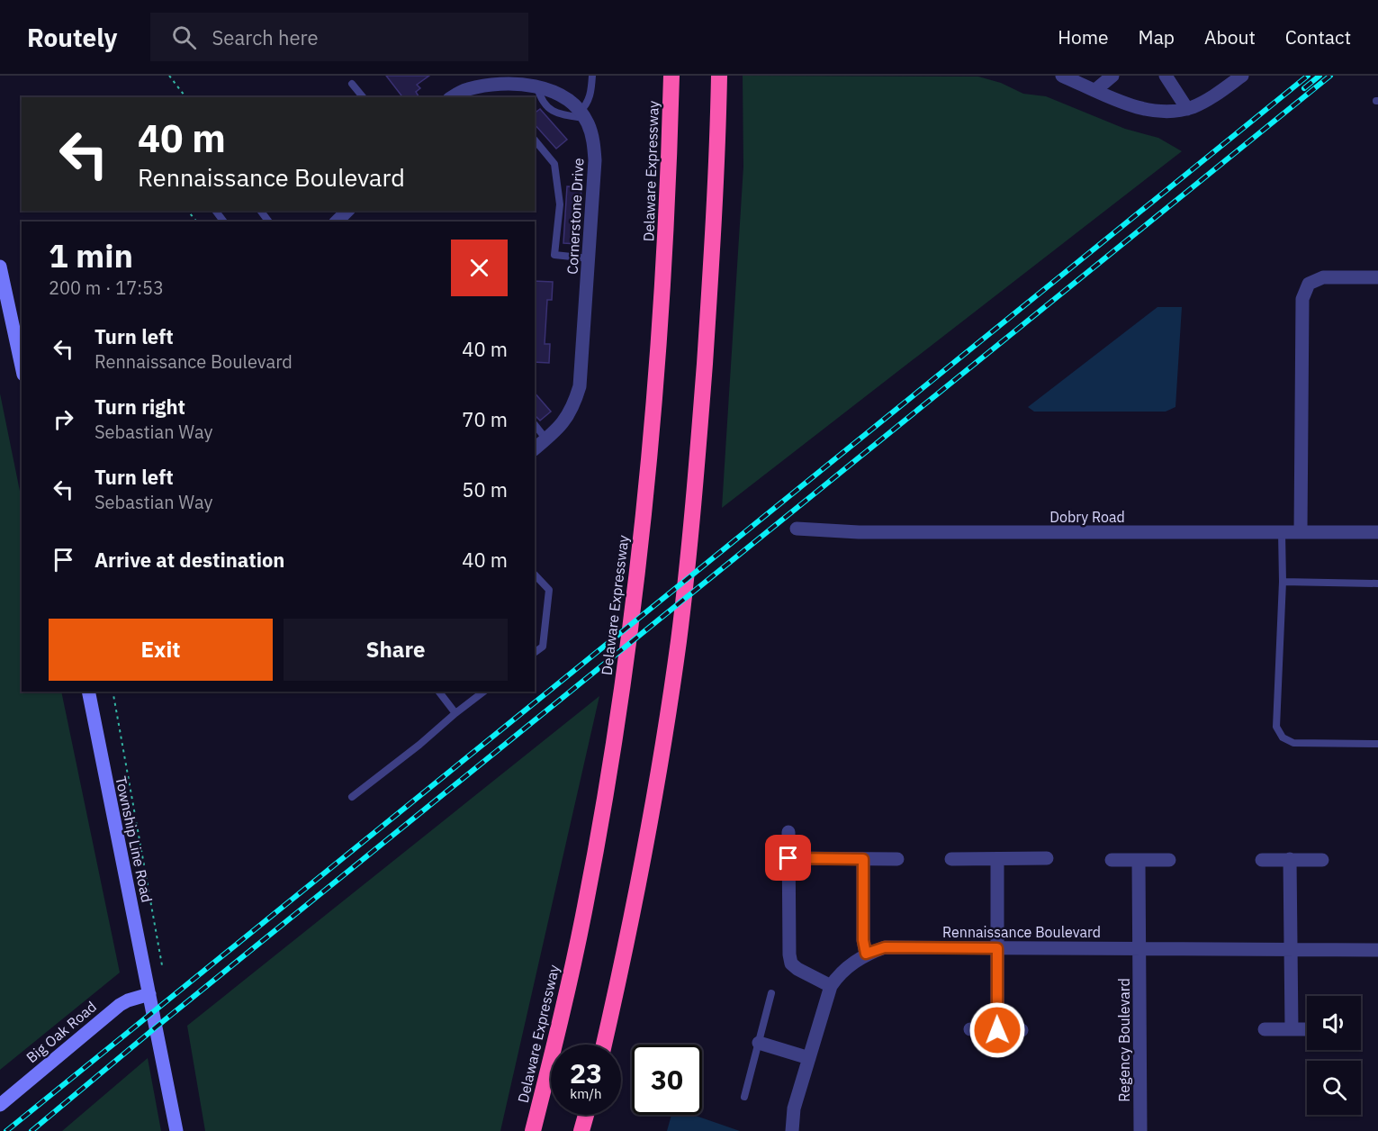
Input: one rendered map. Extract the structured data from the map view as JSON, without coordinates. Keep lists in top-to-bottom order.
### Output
{
  "streets": {
    "highway": ["Delaware Expressway"],
    "street": [
      "Cornerstone Drive",
      "Dobry Road",
      "Township Line Road",
      "Rennaissance Boulevard",
      "Big Oak Road",
      "Regency Boulevard"
    ]
  },
  "crossings": [
    ["Township Line Road", "Big Oak Road"],
    ["Rennaissance Boulevard", "Regency Boulevard"]
  ],
  "page": {
    "header": "Routely",
    "search": "Search here",
    "nav": [
      "Home",
      "Map",
      "About",
      "Contact"
    ],
    "turn": ["40 m", "Rennaissance Boulevard"],
    "heading": ["1 min", "200 m · 17:53"],
    "list": [
      {
        "name": "Turn left",
        "note": "Rennaissance Boulevard",
        "value": "40 m"
      },
      {
        "name": "Turn right",
        "note": "Sebastian Way",
        "value": "70 m"
      },
      {
        "name": "Turn left",
        "note": "Sebastian Way",
        "value": "50 m"
      },
      {
        "name": "Arrive at destination",
        "value": "40 m"
      }
    ],
    "buttons": ["Exit", "Share"],
    "speed": "23 km/h",
    "limit": "30"
  }
}
